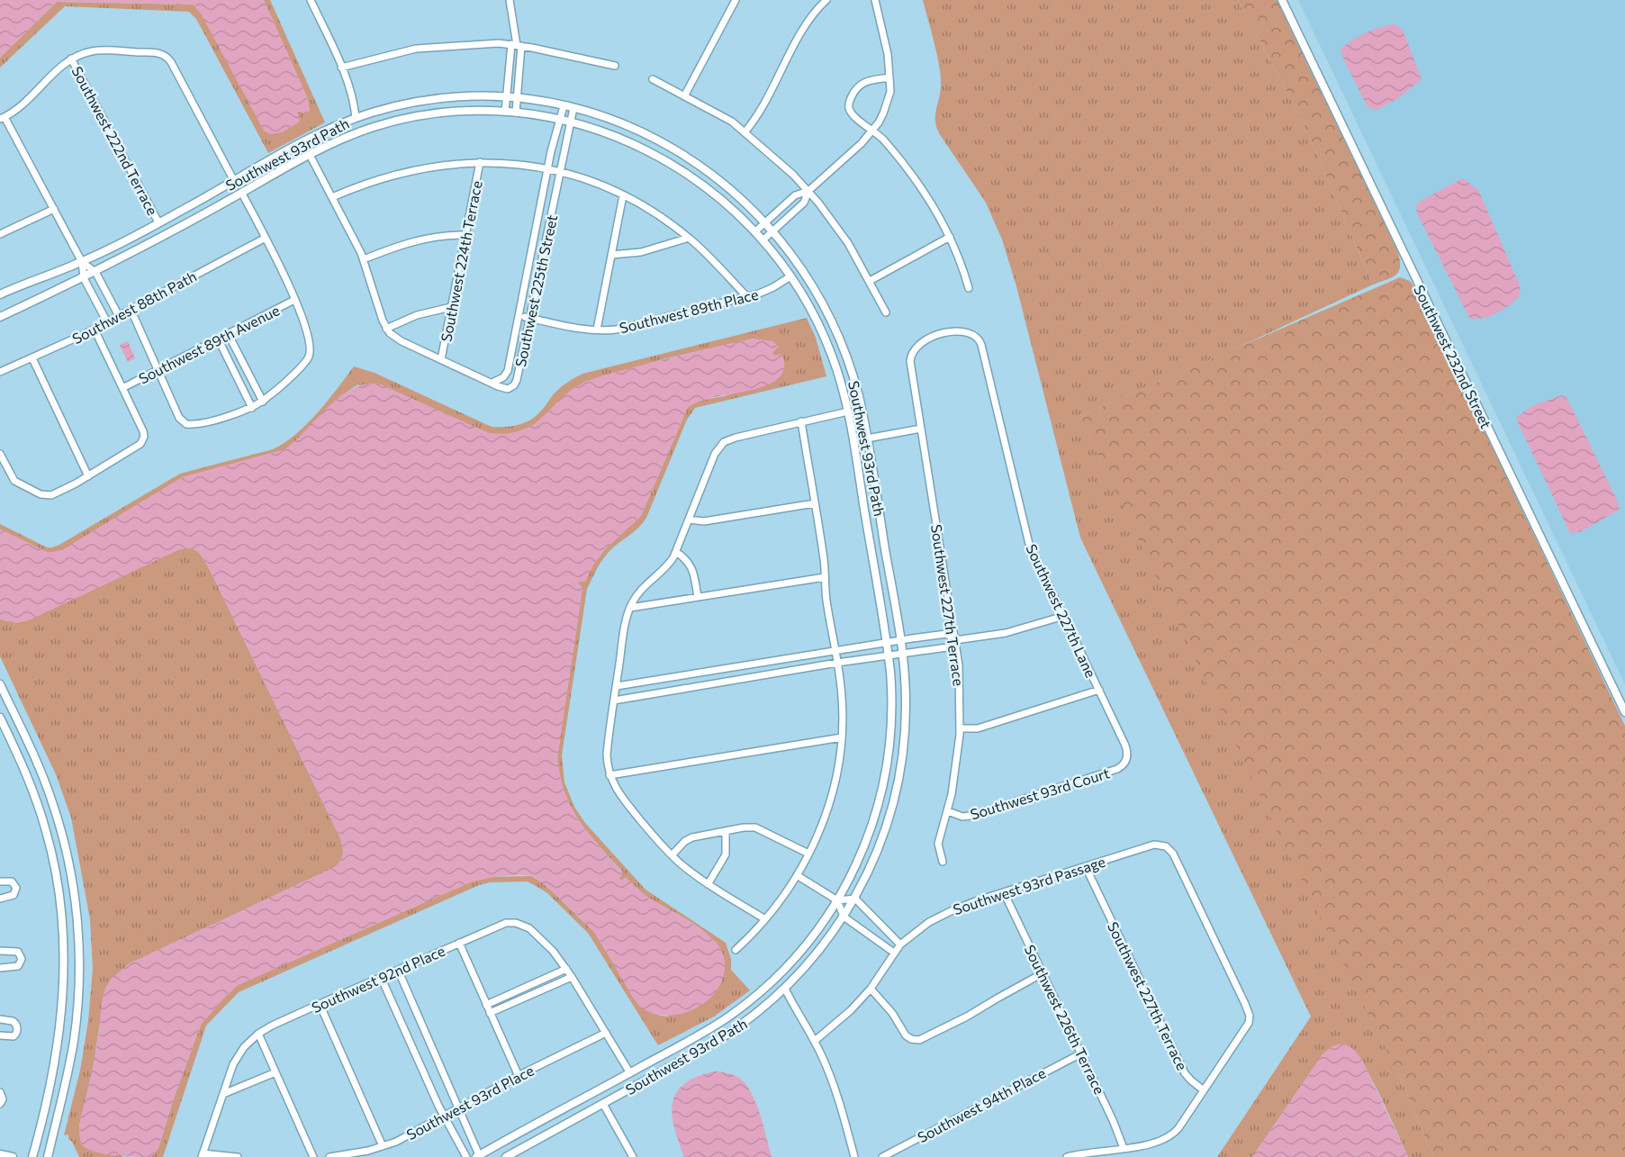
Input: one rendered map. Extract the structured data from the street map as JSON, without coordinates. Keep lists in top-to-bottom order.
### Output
{
  "streets": {
    "street": [
      "Southwest 222nd Terrace",
      "Southwest 93rd Path",
      "Southwest 224th Terrace",
      "Southwest 225th Street",
      "Southwest 88th Path",
      "Southwest 89th Place",
      "Southwest 89th Avenue",
      "Southwest 232nd Street",
      "Southwest 227th Terrace",
      "Southwest 227th Lane",
      "Southwest 93rd Court",
      "Southwest 93rd Passage",
      "Southwest 92nd Place",
      "Southwest 226th Terrace",
      "Southwest 93rd Place",
      "Southwest 94th Place"
    ]
  },
  "crossings": [
    ["Southwest 222nd Terrace", "Southwest 93rd Path"],
    ["Southwest 93rd Path", "Southwest 225th Street"],
    ["Southwest 93rd Path", "Southwest 89th Place"],
    ["Southwest 225th Street", "Southwest 89th Place"],
    ["Southwest 227th Terrace", "Southwest 227th Lane"],
    ["Southwest 227th Terrace", "Southwest 93rd Court"],
    ["Southwest 227th Terrace", "Southwest 93rd Passage"],
    ["Southwest 227th Lane", "Southwest 93rd Court"],
    ["Southwest 93rd Passage", "Southwest 226th Terrace"],
    ["Southwest 226th Terrace", "Southwest 94th Place"]
  ]
}
